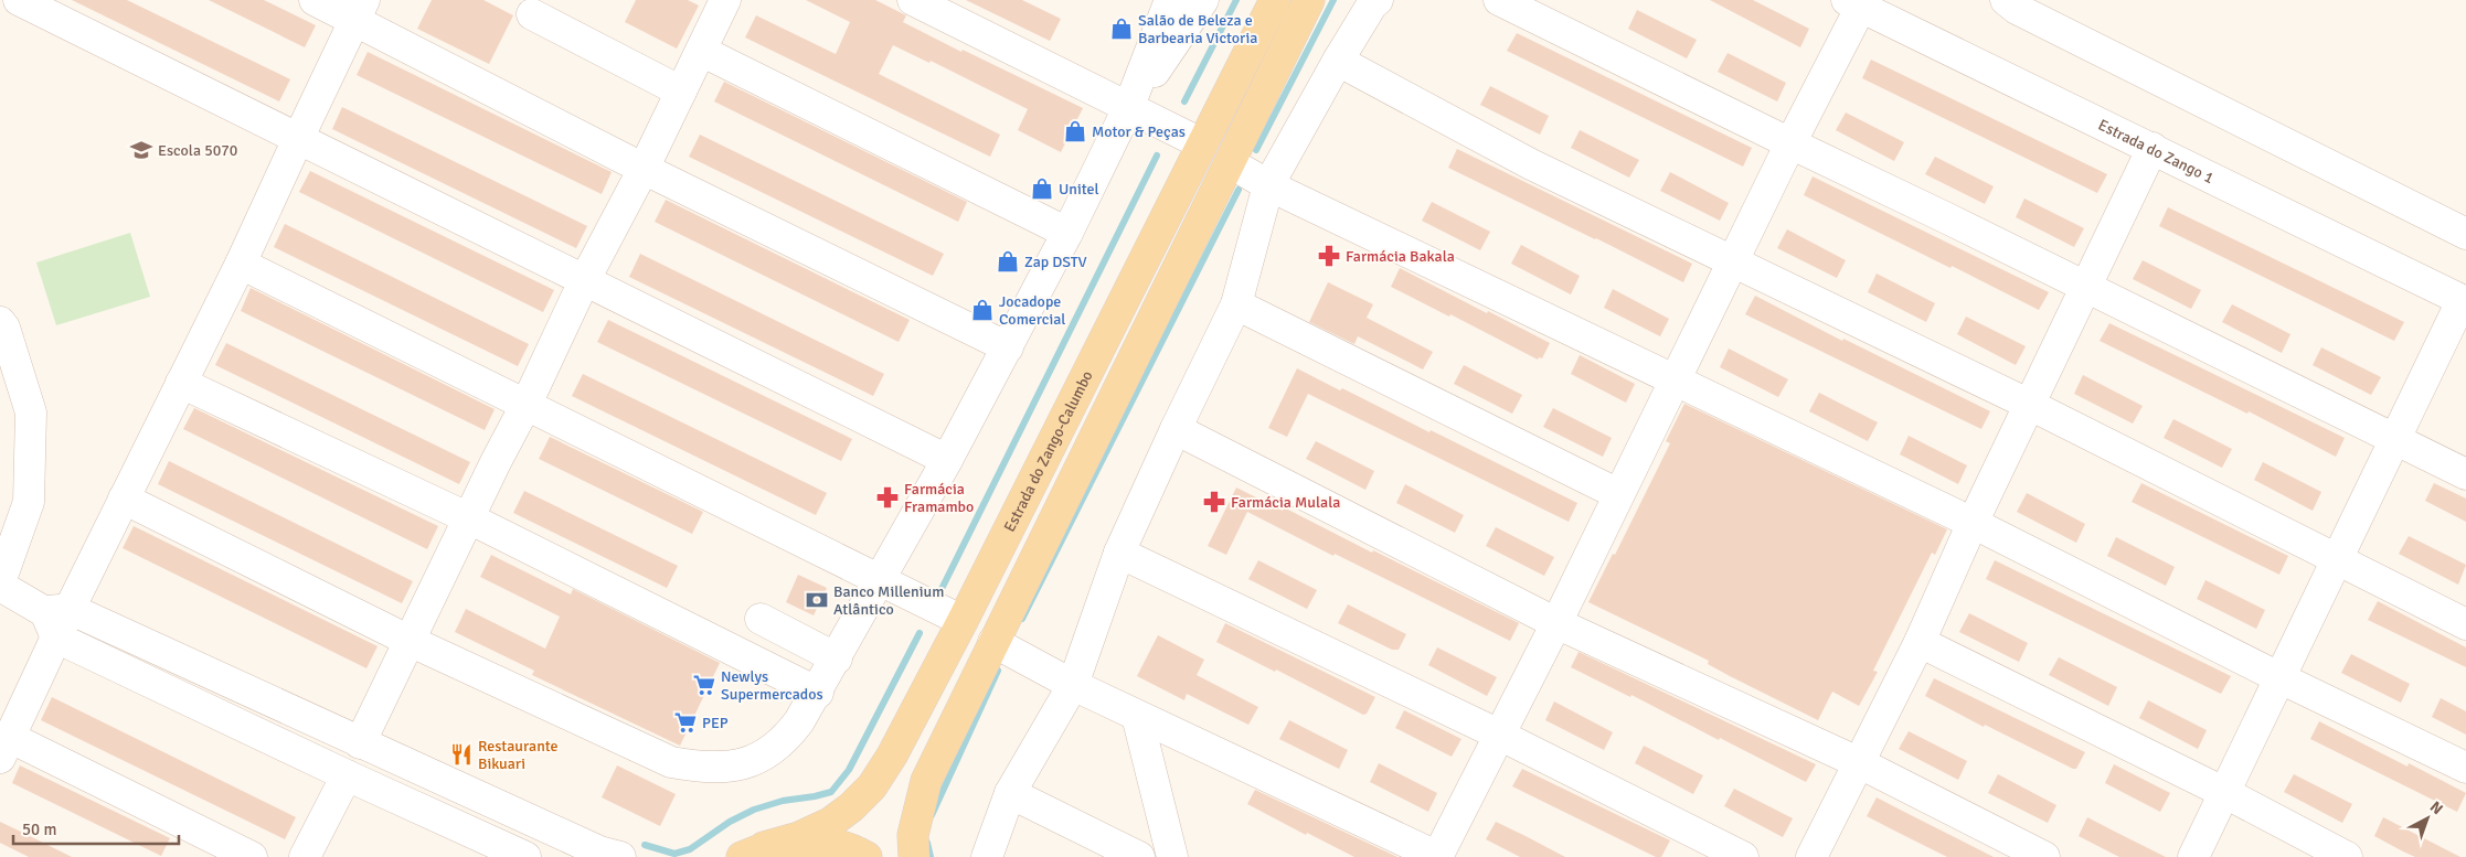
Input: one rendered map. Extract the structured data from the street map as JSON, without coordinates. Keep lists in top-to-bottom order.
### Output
{
  "streets": {
    "main road": ["Estrada do Zango-Calumbo"],
    "street": ["Estrada do Zango 1"]
  },
  "places": {
    "shop": [
      "Salão de Beleza e Barbearia Victoria",
      "Motor & Peças",
      "Unitel",
      "Zap DSTV",
      "Jocadope Comercial"
    ],
    "school or university": ["Escola 5070"],
    "pharmacy": ["Farmácia Bakala", "Farmácia Framambo", "Farmácia Mulala"],
    "bank": ["Banco Millenium Atlântico"],
    "supermarket": ["Newlys Supermercados", "PEP"],
    "restaurant": ["Restaurante Bikuari"]
  },
  "scale_bar": "50 m",
  "north": "top right"
}
